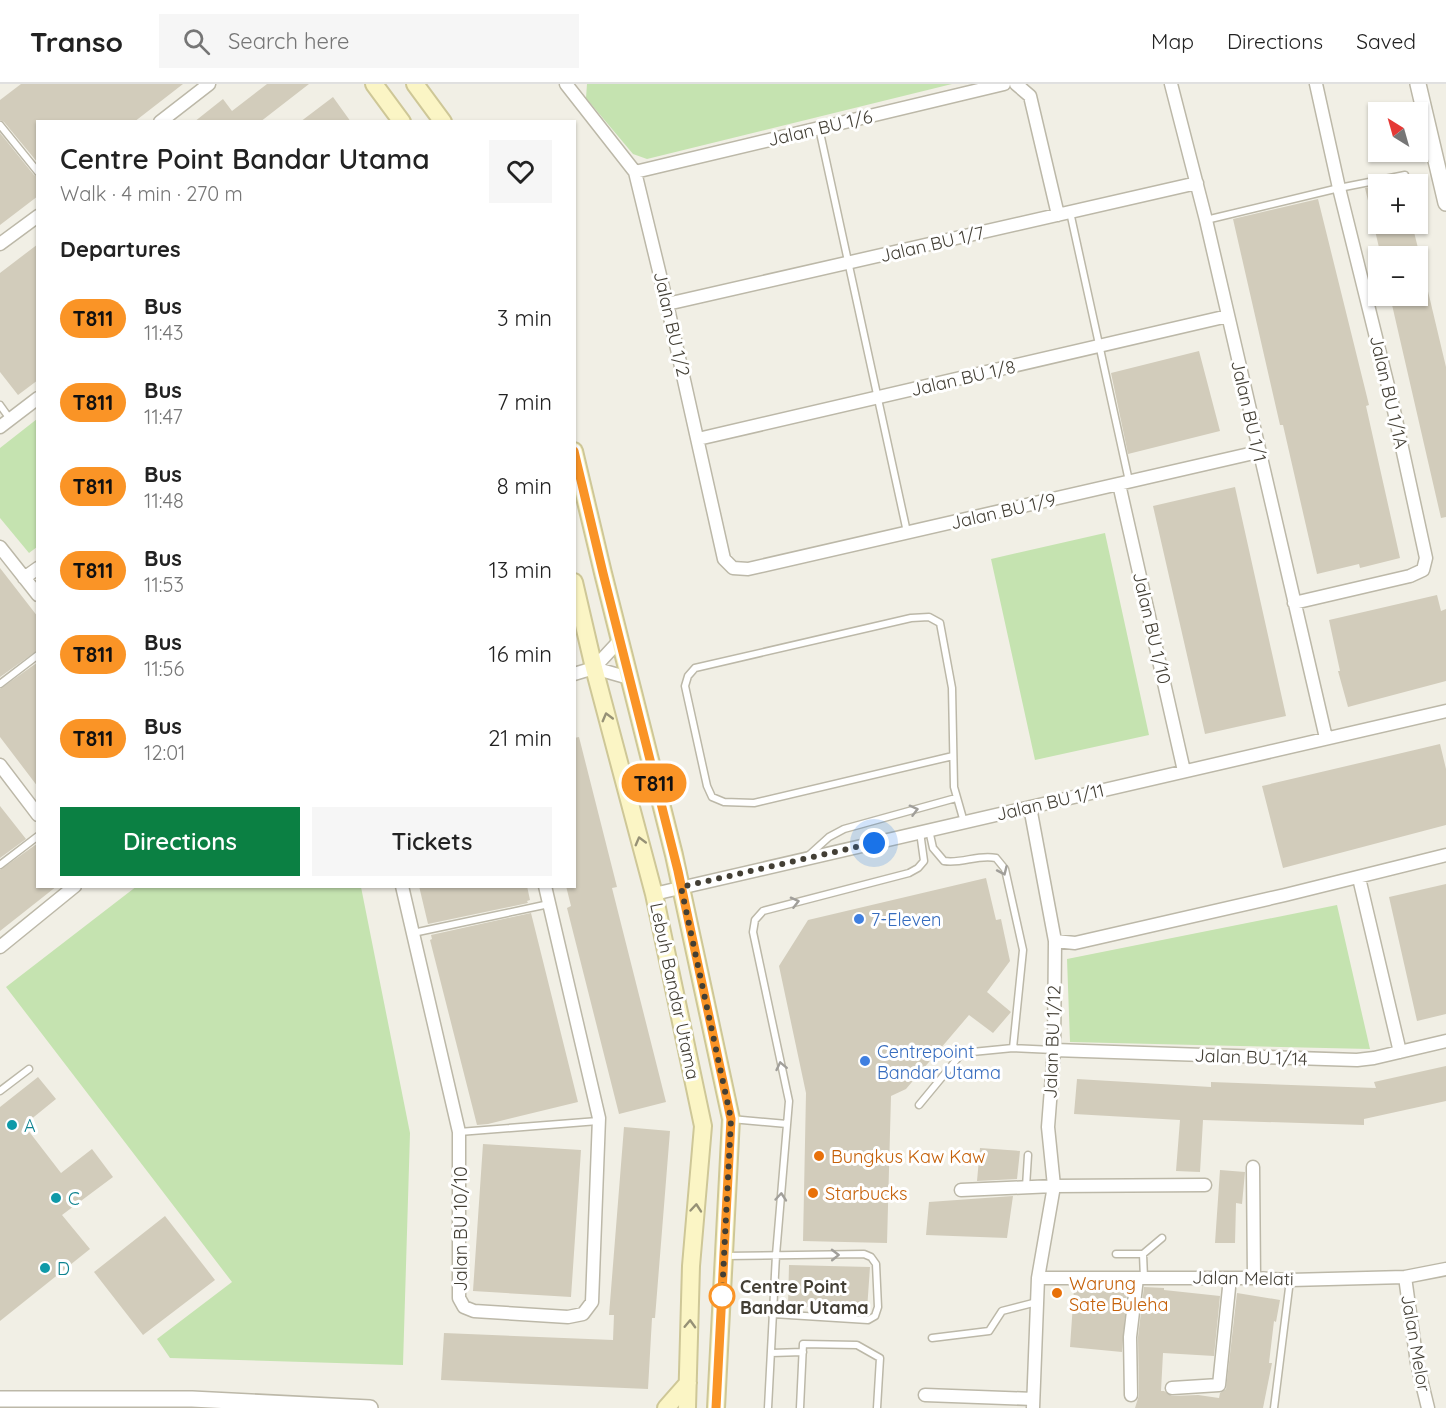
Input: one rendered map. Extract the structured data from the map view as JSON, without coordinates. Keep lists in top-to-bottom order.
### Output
{
  "streets": {
    "main road": ["Lebuh Bandar Utama"],
    "street": [
      "Jalan BU 1/6",
      "Jalan BU 1/7",
      "Jalan BU 1/2",
      "Jalan BU 1/8",
      "Jalan BU 1/1A",
      "Jalan BU 1/1",
      "Jalan BU 1/9",
      "Jalan BU 1/10",
      "Jalan BU 1/11",
      "Jalan BU 1/12",
      "Jalan BU 1/14",
      "Jalan BU 10/10",
      "Jalan Melati",
      "Jalan Melor"
    ]
  },
  "crossings": [
    ["Jalan BU 1/6", "Jalan BU 1/2"],
    ["Jalan BU 1/7", "Jalan BU 1/2"],
    ["Jalan BU 1/7", "Jalan BU 1/1"],
    ["Jalan BU 1/2", "Jalan BU 1/8"],
    ["Jalan BU 1/2", "Jalan BU 1/9"],
    ["Jalan BU 1/8", "Jalan BU 1/1"],
    ["Jalan BU 1/1A", "Jalan BU 1/1"],
    ["Jalan BU 1/1", "Jalan BU 1/9"],
    ["Jalan BU 1/1", "Jalan BU 1/11"],
    ["Jalan BU 1/9", "Jalan BU 1/10"],
    ["Jalan BU 1/10", "Jalan BU 1/11"],
    ["Jalan BU 1/11", "Lebuh Bandar Utama"],
    ["Jalan BU 1/11", "Jalan BU 1/12"],
    ["Jalan BU 1/12", "Jalan BU 1/14"],
    ["Jalan BU 1/12", "Jalan Melati"],
    ["Jalan Melati", "Jalan Melor"]
  ],
  "places": [
    "7-Eleven",
    "Centrepoint Bandar Utama",
    "A",
    "Bungkus Kaw Kaw",
    "Starbucks",
    "C",
    "D",
    "Warung Sate Buleha",
    "Centre Point Bandar Utama"
  ],
  "lines": ["bus line T811"],
  "north": "top left",
  "page": {
    "header": "Transo",
    "search": "Search here",
    "nav": ["Map", "Directions", "Saved"],
    "on_map": "T811",
    "map_buttons": ["+", "−"],
    "heading": [
      ["Centre Point Bandar Utama", "Walk · 4 min · 270 m"],
      "Departures"
    ],
    "list": [
      {
        "mark": "T811",
        "name": "Bus",
        "note": "11:43",
        "value": "3 min"
      },
      {
        "mark": "T811",
        "name": "Bus",
        "note": "11:47",
        "value": "7 min"
      },
      {
        "mark": "T811",
        "name": "Bus",
        "note": "11:48",
        "value": "8 min"
      },
      {
        "mark": "T811",
        "name": "Bus",
        "note": "11:53",
        "value": "13 min"
      },
      {
        "mark": "T811",
        "name": "Bus",
        "note": "11:56",
        "value": "16 min"
      },
      {
        "mark": "T811",
        "name": "Bus",
        "note": "12:01",
        "value": "21 min"
      }
    ],
    "buttons": ["Directions", "Tickets"]
  }
}
